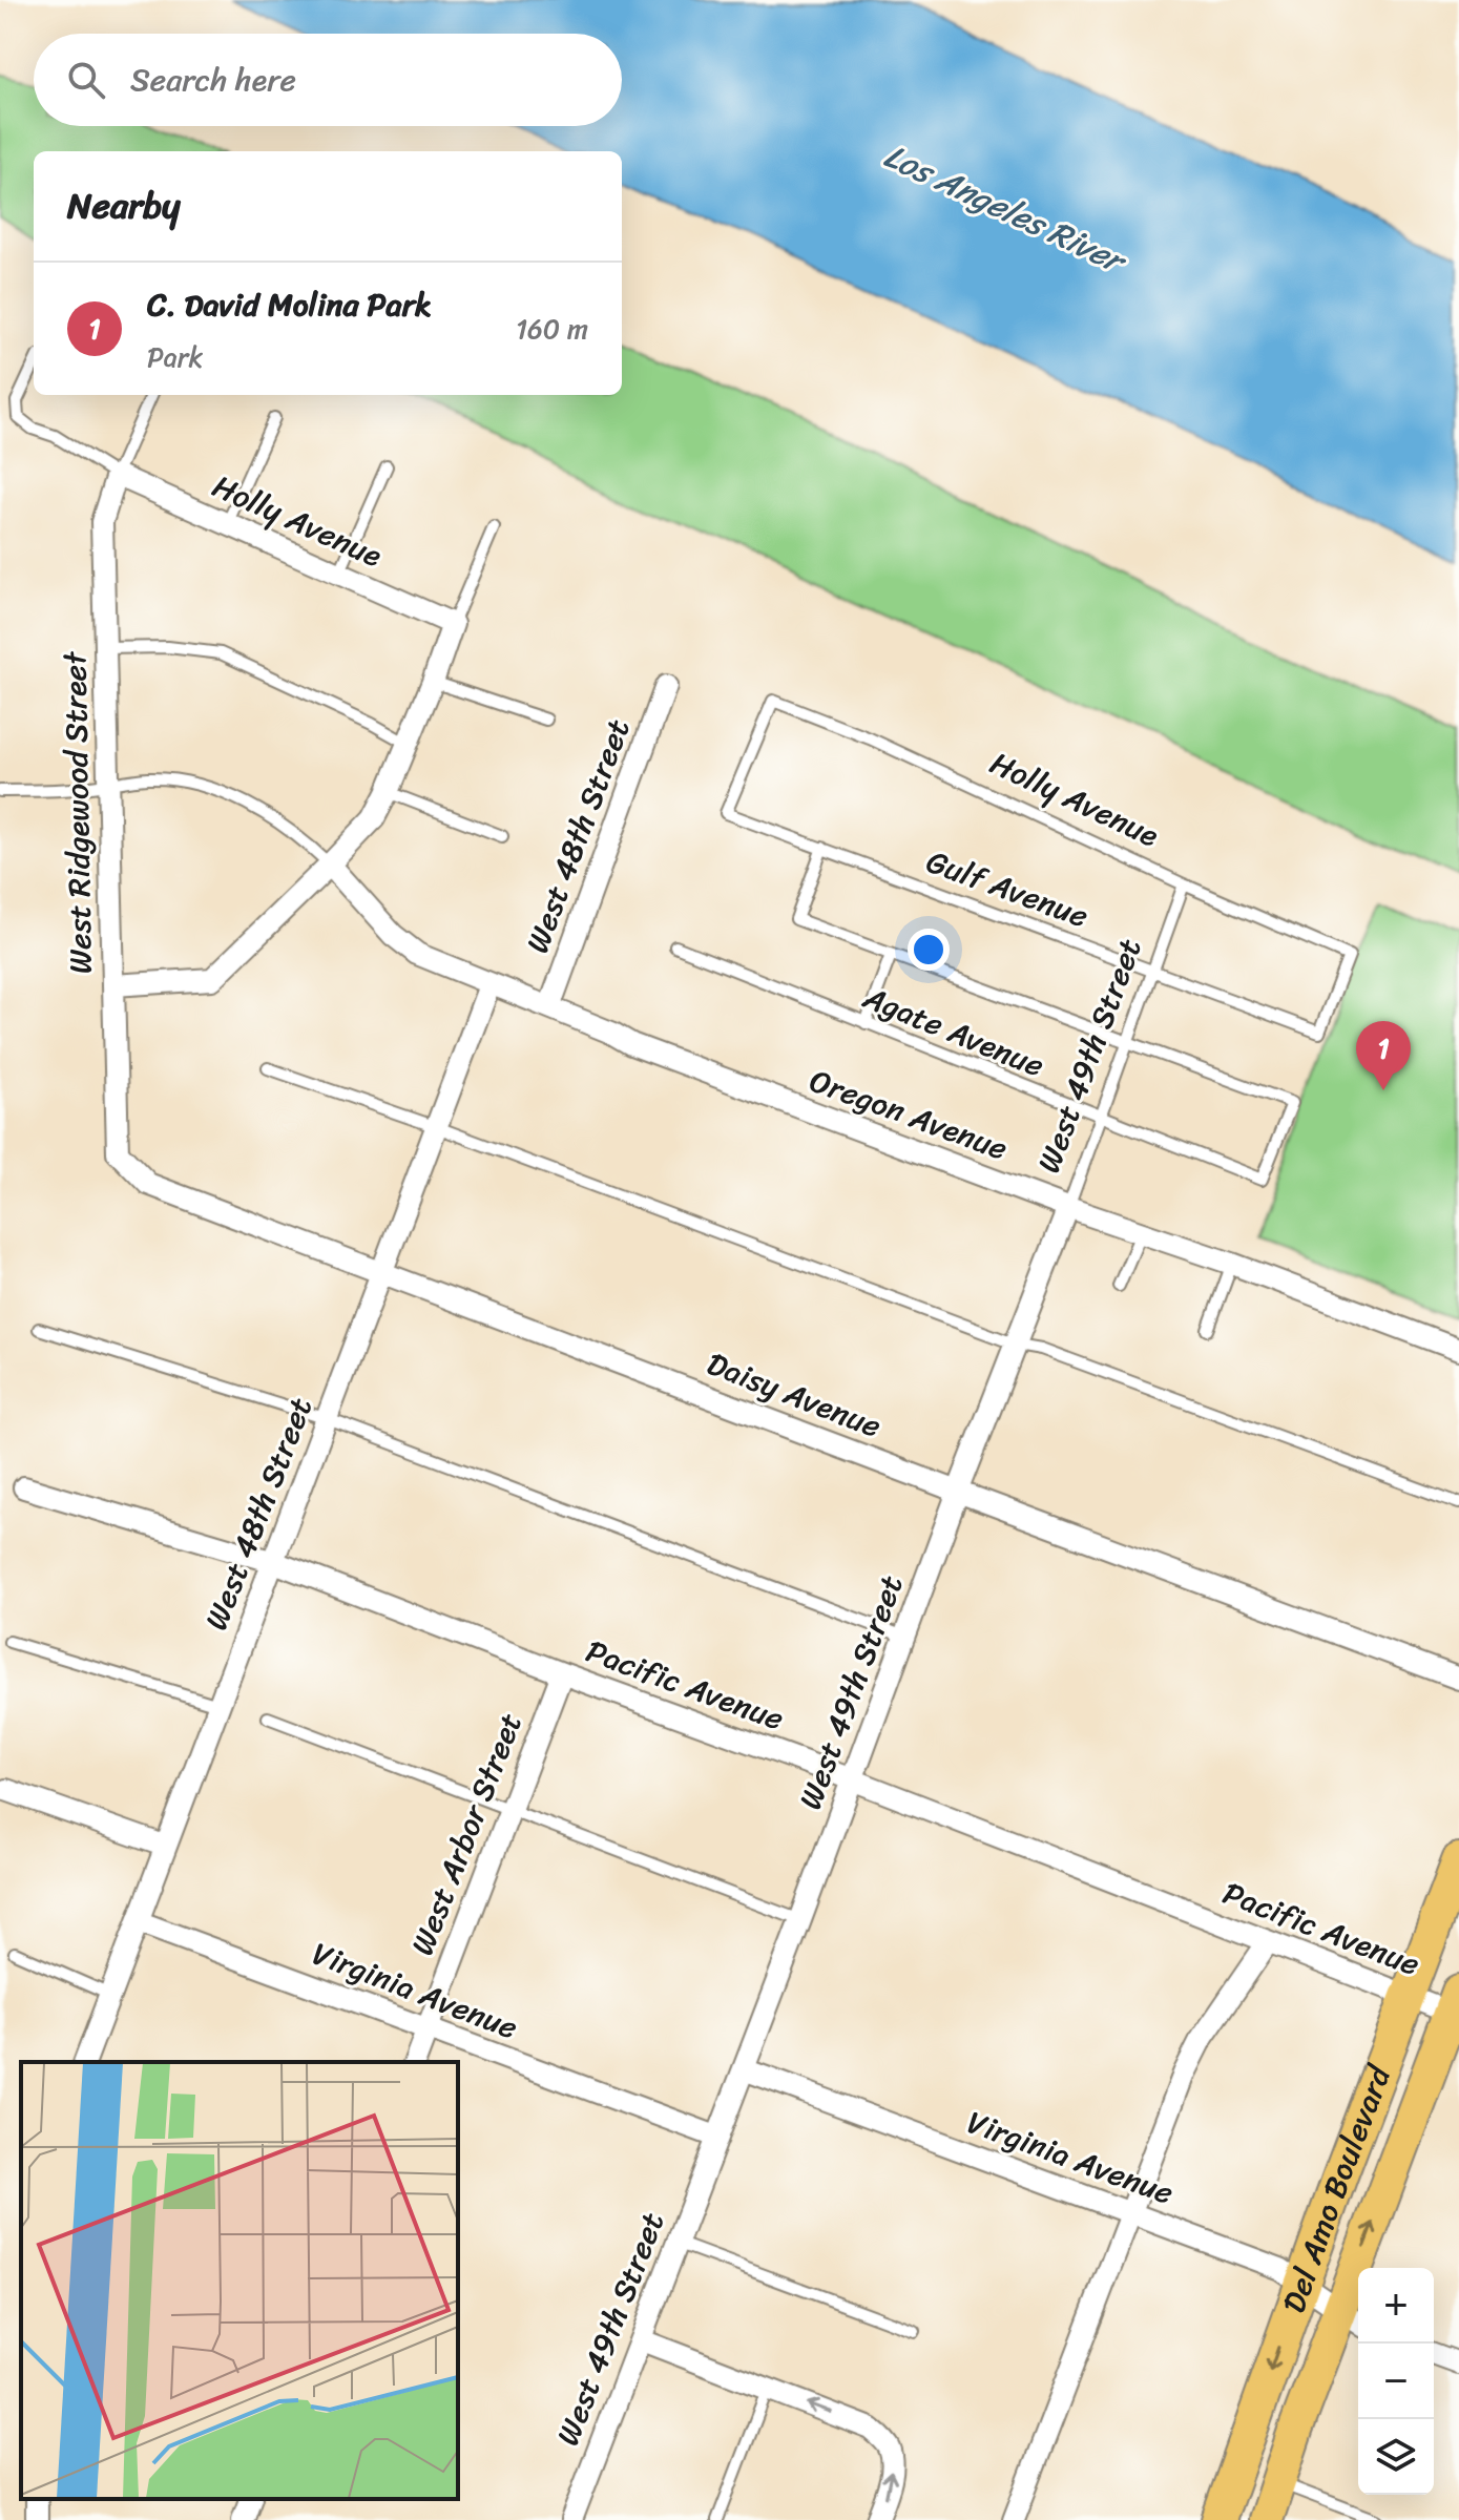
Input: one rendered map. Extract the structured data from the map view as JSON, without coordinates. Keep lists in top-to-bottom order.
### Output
{
  "streets": {
    "main road": ["Del Amo Boulevard"],
    "street": [
      "Holly Avenue",
      "West Ridgewood Street",
      "West 48th Street",
      "West 49th Street",
      "Oregon Avenue",
      "Daisy Avenue",
      "Pacific Avenue",
      "West Arbor Street",
      "Virginia Avenue"
    ],
    "lane": ["Gulf Avenue", "Agate Avenue"]
  },
  "crossings": [
    ["Holly Avenue", "West Ridgewood Street"],
    ["Holly Avenue", "Gulf Avenue"],
    ["Holly Avenue", "West 49th Street"],
    ["West Ridgewood Street", "Daisy Avenue"],
    ["West 48th Street", "Oregon Avenue"],
    ["West 48th Street", "Daisy Avenue"],
    ["West 48th Street", "Pacific Avenue"],
    ["West 48th Street", "Virginia Avenue"],
    ["Gulf Avenue", "West 49th Street"],
    ["Agate Avenue", "West 49th Street"],
    ["West 49th Street", "Oregon Avenue"],
    ["West 49th Street", "Daisy Avenue"],
    ["West 49th Street", "Pacific Avenue"],
    ["West 49th Street", "Virginia Avenue"],
    ["Pacific Avenue", "West Arbor Street"],
    ["Pacific Avenue", "Del Amo Boulevard"],
    ["West Arbor Street", "Virginia Avenue"],
    ["Virginia Avenue", "Del Amo Boulevard"]
  ],
  "water": ["Los Angeles River"],
  "page": {
    "search": "Search here",
    "heading": "Nearby",
    "list": [
      {
        "mark": "1",
        "name": "C. David Molina Park",
        "note": "Park",
        "value": "160 m"
      }
    ],
    "pins": "1",
    "map_buttons": ["+", "−"]
  }
}
